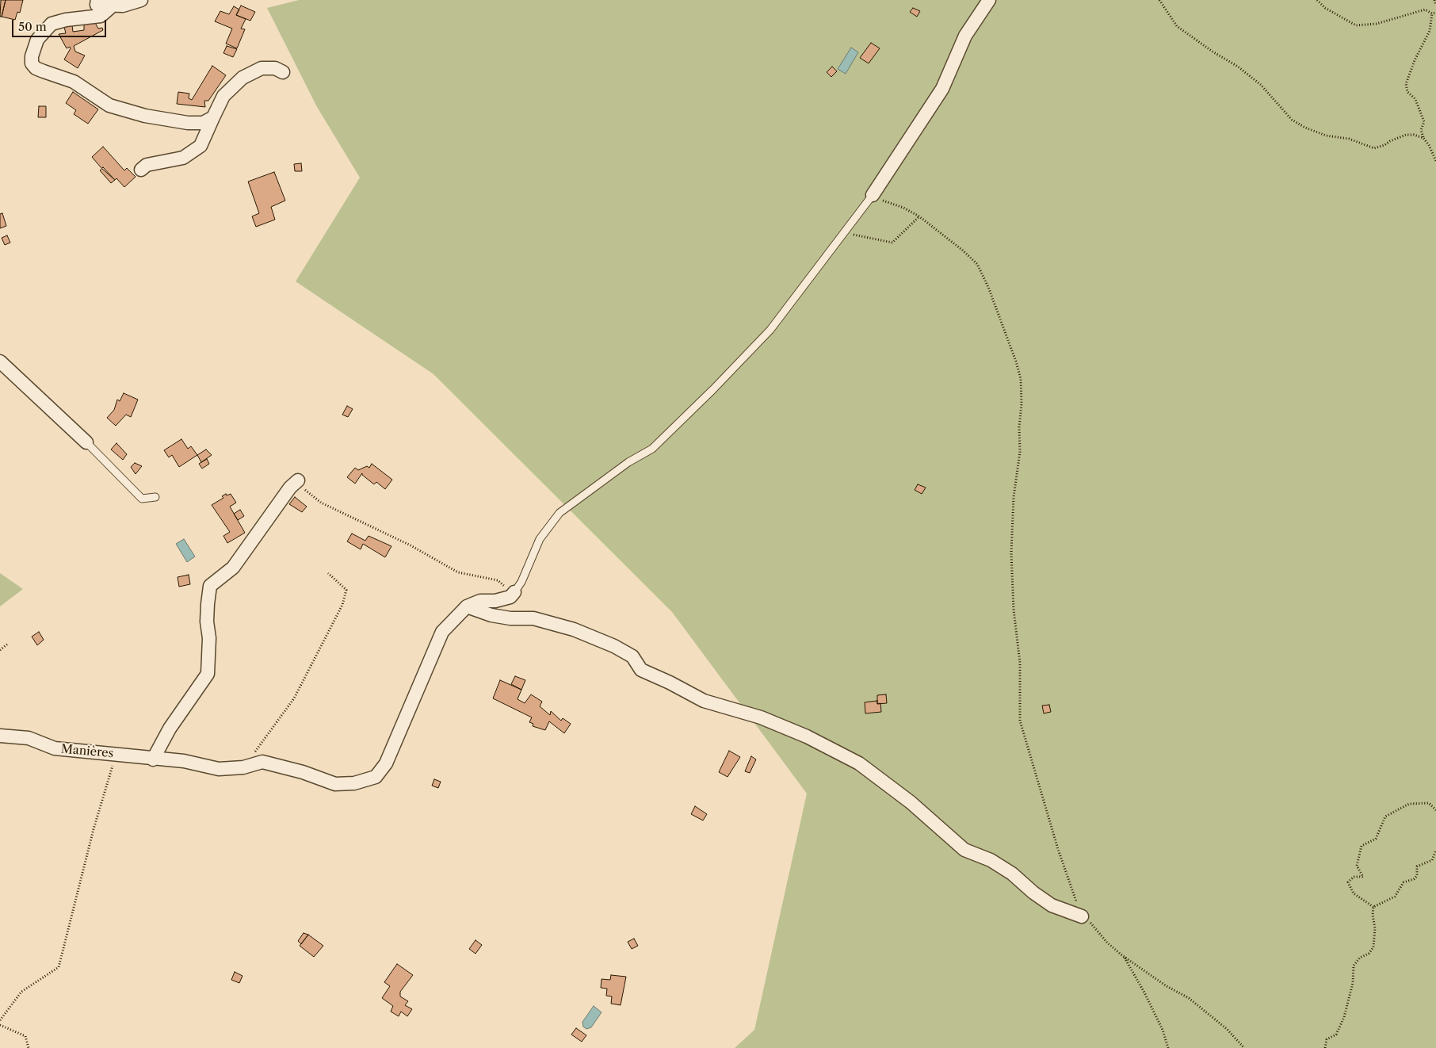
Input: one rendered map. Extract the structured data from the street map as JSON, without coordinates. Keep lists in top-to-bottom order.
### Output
{
  "streets": {
    "street": ["Manières"]
  },
  "scale_bar": "50 m"
}
